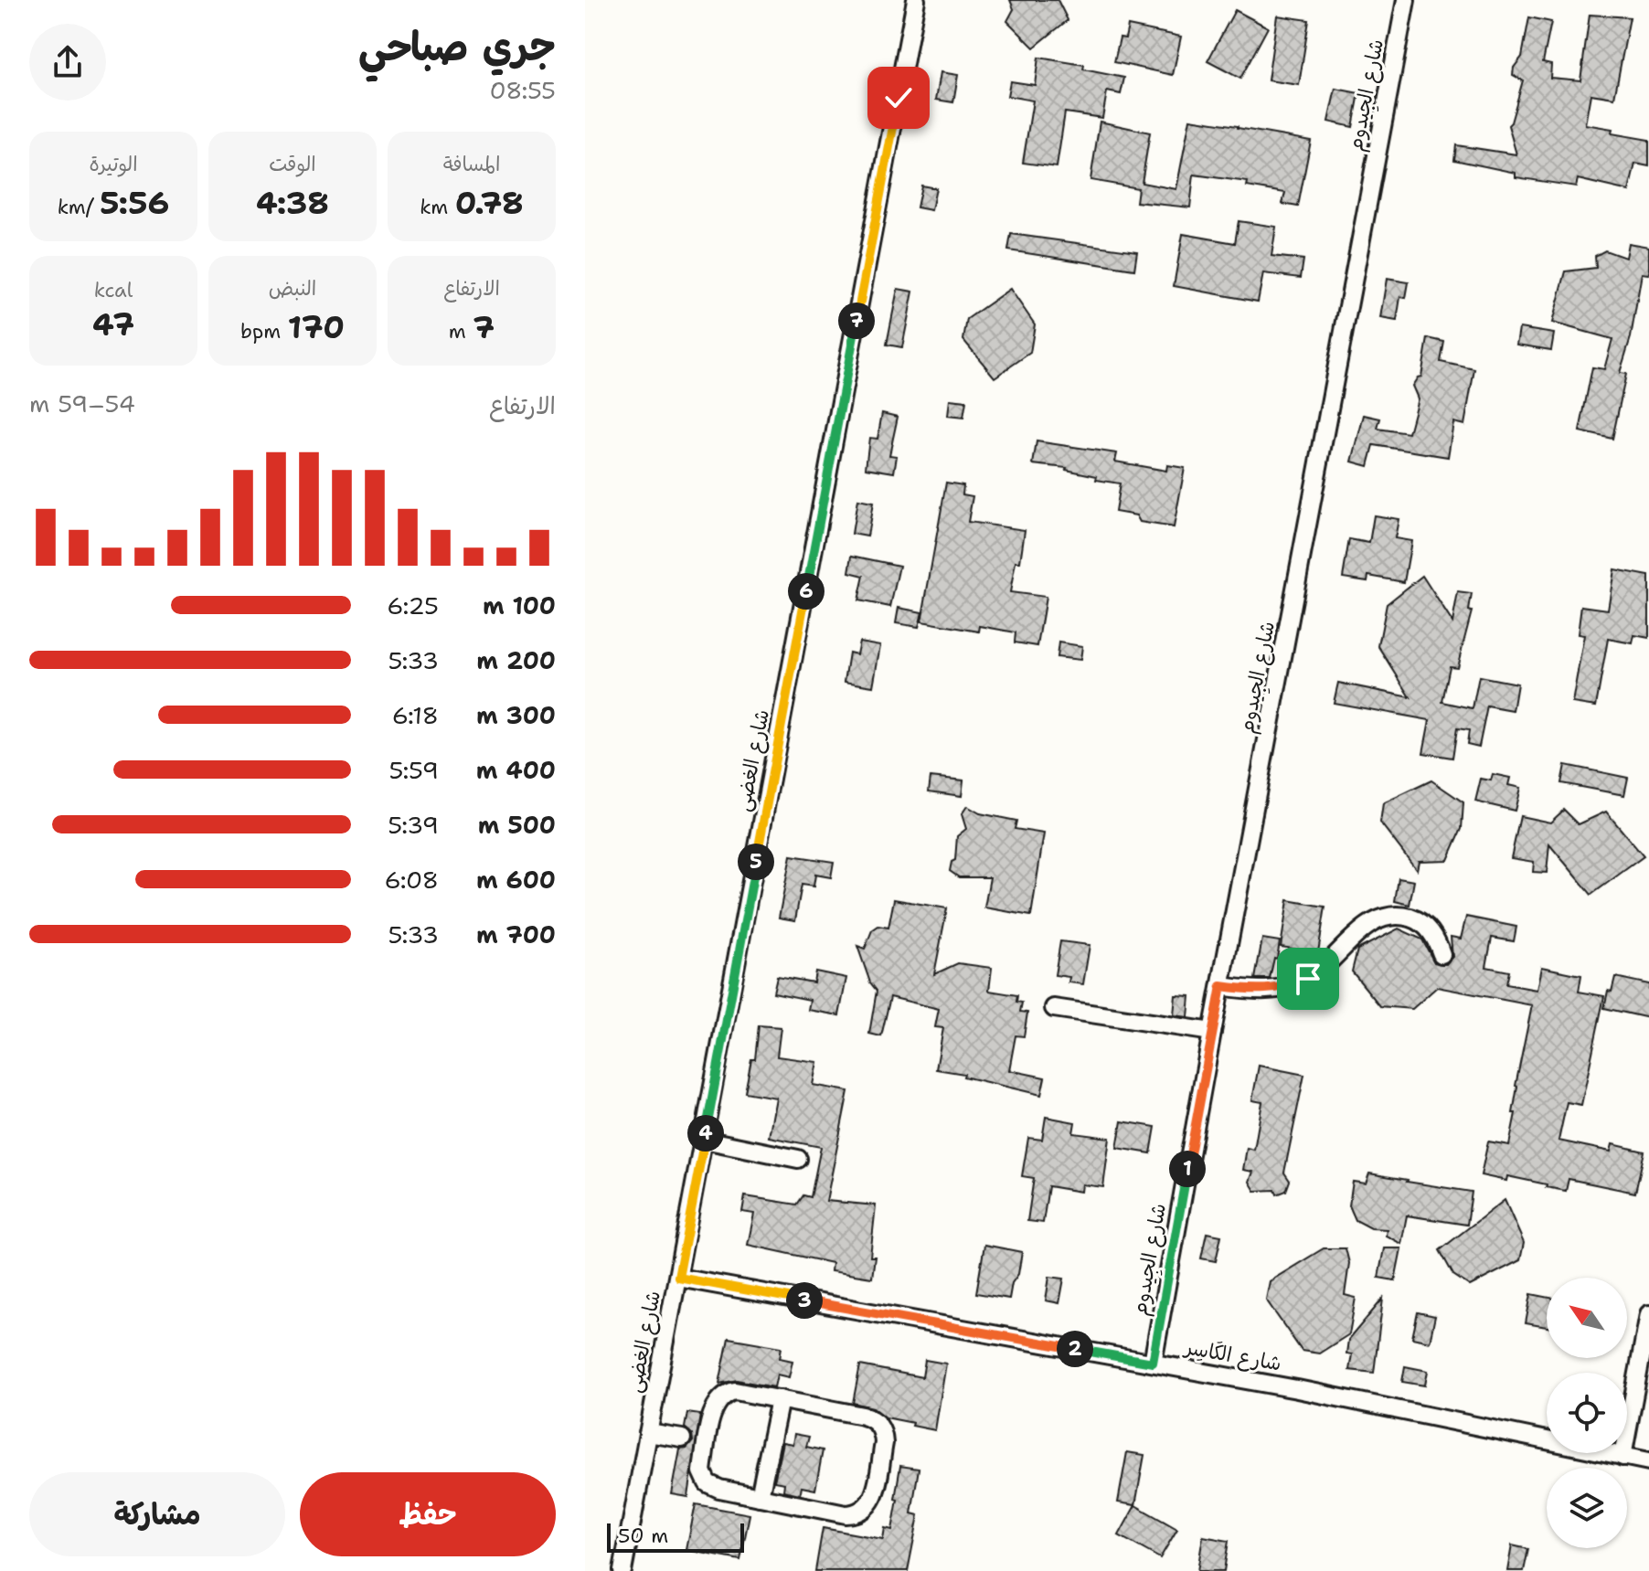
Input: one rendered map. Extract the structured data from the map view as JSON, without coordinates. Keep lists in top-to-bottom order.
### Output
{
  "streets": {
    "street": ["شارع الجِيدوم", "شارع الغضى", "شارع الكَاسِر"]
  },
  "crossings": [
    ["شارع الجِيدوم", "شارع الكَاسِر"],
    ["شارع الغضى", "شارع الكَاسِر"]
  ],
  "scale_bar": "50 m",
  "north": "top left",
  "page": {
    "heading": ["جري صباحي", "08:55"],
    "stats": [
      ["المسافة", "0.78 km"],
      ["الوقت", "4:38"],
      ["الوتيرة", "5:56 /km"],
      ["الارتفاع", "7 m"],
      ["النبض", "170 bpm"],
      ["kcal", "47"]
    ],
    "pins": [
      "7",
      "6",
      "5",
      "4",
      "1",
      "3",
      "2"
    ],
    "chart": ["الارتفاع", "54–59 m"],
    "list": [
      {
        "name": "100 m",
        "note": "6:25"
      },
      {
        "name": "200 m",
        "note": "5:33"
      },
      {
        "name": "300 m",
        "note": "6:18"
      },
      {
        "name": "400 m",
        "note": "5:59"
      },
      {
        "name": "500 m",
        "note": "5:39"
      },
      {
        "name": "600 m",
        "note": "6:08"
      },
      {
        "name": "700 m",
        "note": "5:33"
      }
    ],
    "buttons": ["حفظ", "مشاركة"],
    "scale": "50 m"
  }
}
